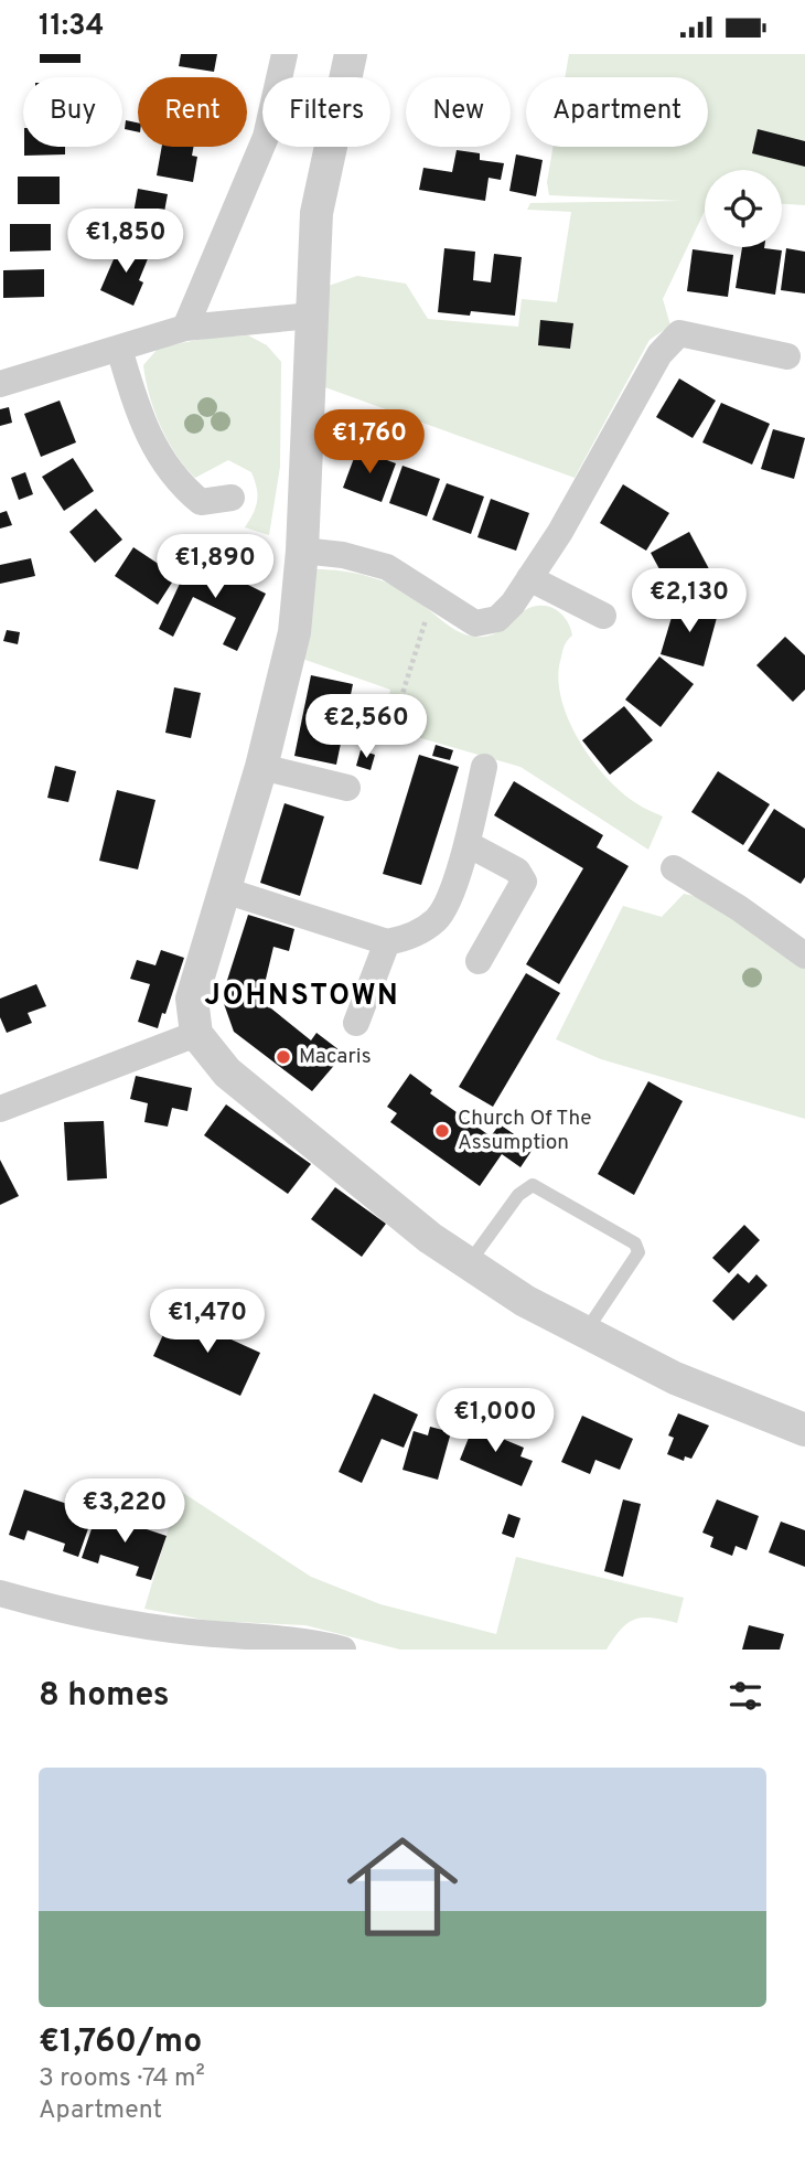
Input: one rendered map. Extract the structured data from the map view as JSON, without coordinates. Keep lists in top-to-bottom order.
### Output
{
  "districts": ["JOHNSTOWN"],
  "places": ["Macaris", "Church Of The Assumption"],
  "page": {
    "status": "11:34",
    "chip": [
      "Buy",
      "Rent",
      "Filters",
      "New",
      "Apartment"
    ],
    "price": [
      "€1,850",
      "€1,760",
      "€1,890",
      "€2,130",
      "€2,560",
      "€1,470",
      "€1,000",
      "€3,220"
    ],
    "heading": "8 homes",
    "list": [
      {
        "name": "€1,760/mo",
        "note": "3 rooms · 74 m² · Apartment"
      }
    ]
  }
}
